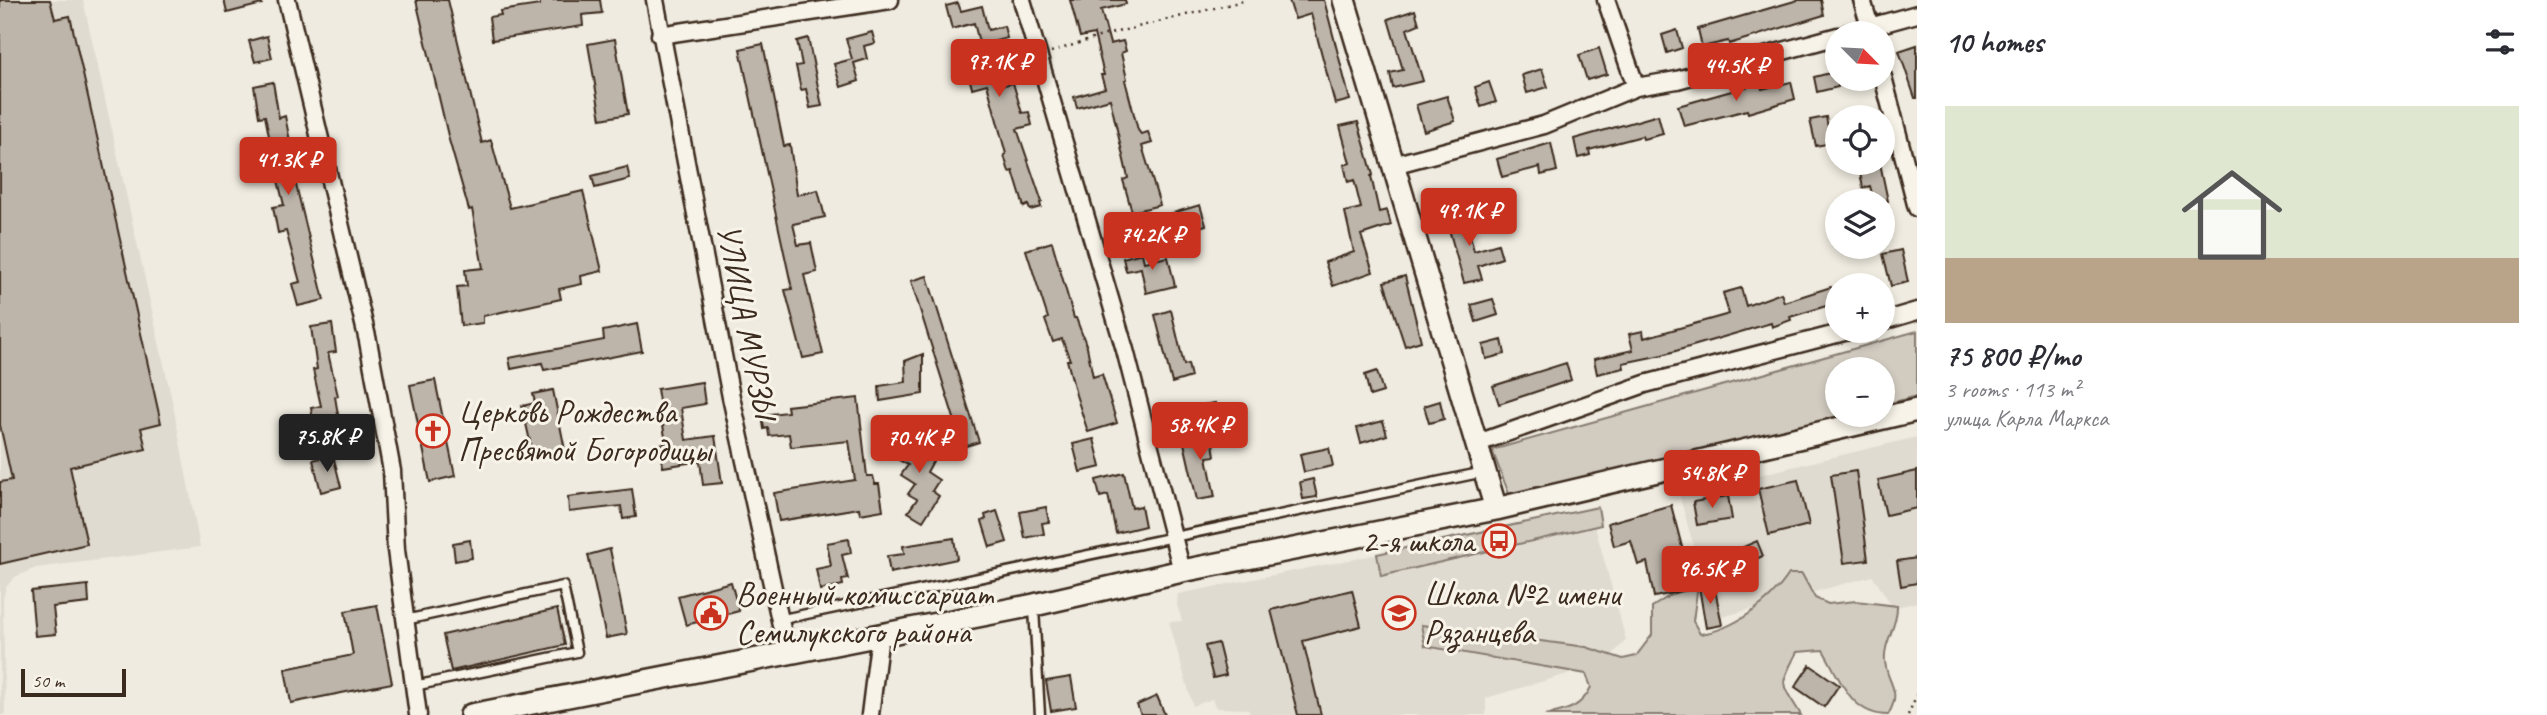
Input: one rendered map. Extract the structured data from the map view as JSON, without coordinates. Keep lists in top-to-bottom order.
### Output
{
  "streets": {
    "street": ["УЛИЦА МУРЗЫ"]
  },
  "places": {
    "church": ["Церковь Рождества Пресвятой Богородицы"],
    "bus stop": ["2-я школа"],
    "public building": ["Военный комиссариат Семилукского района"],
    "school or university": ["Школа №2 имени Рязанцева"]
  },
  "scale_bar": "50 m",
  "north": "bottom right",
  "page": {
    "heading": "10 homes",
    "map_buttons": ["+", "−"],
    "price": [
      "97.1K ₽",
      "44.5K ₽",
      "41.3K ₽",
      "49.1K ₽",
      "74.2K ₽",
      "58.4K ₽",
      "75.8K ₽",
      "70.4K ₽",
      "54.8K ₽",
      "96.5K ₽"
    ],
    "list": [
      {
        "name": "75 800 ₽/mo",
        "note": "3 rooms · 113 m² · улица Карла Маркса"
      }
    ],
    "scale": "50 m"
  }
}
